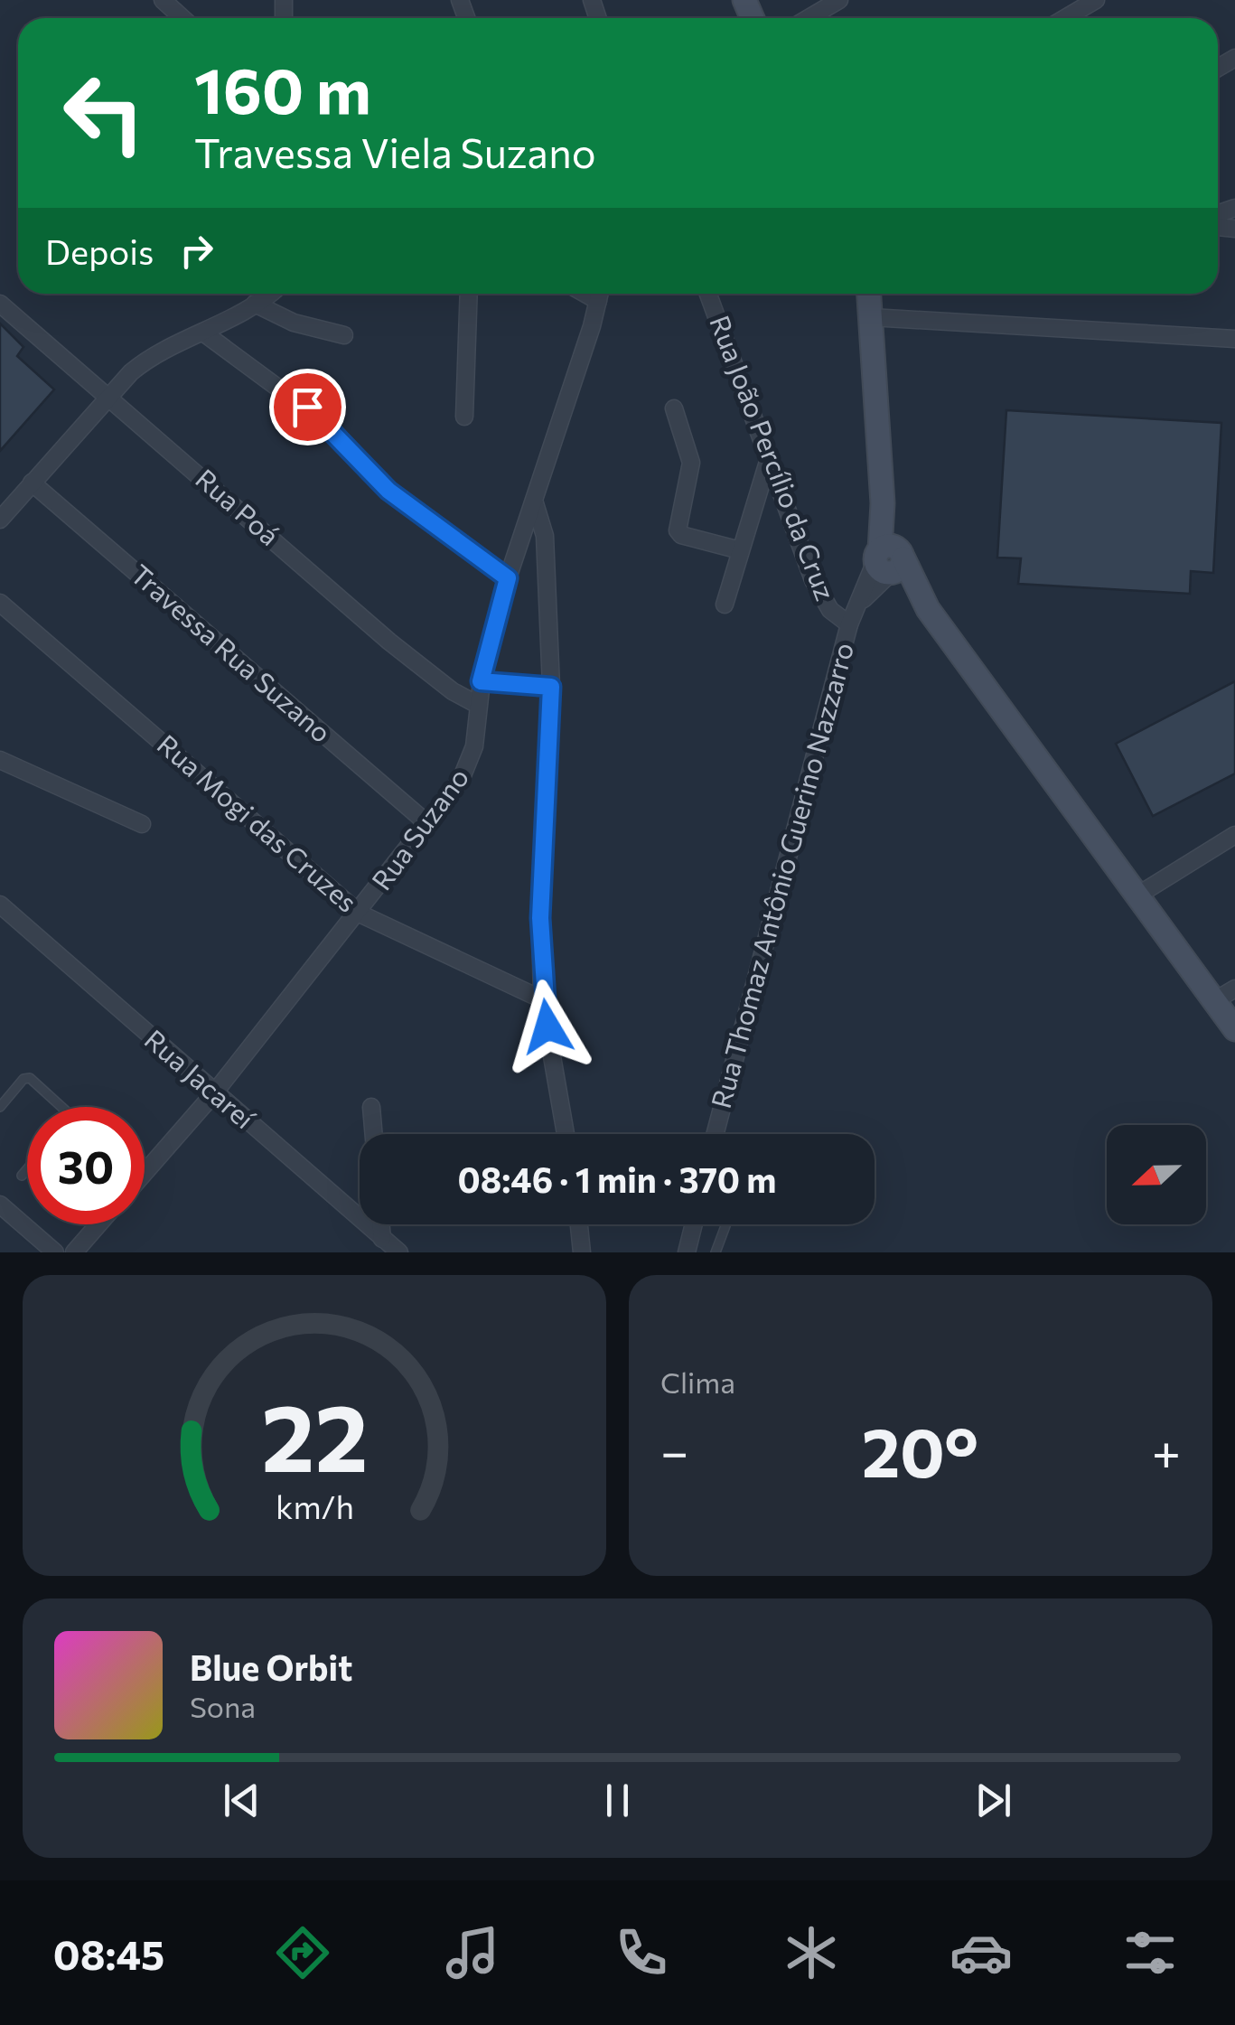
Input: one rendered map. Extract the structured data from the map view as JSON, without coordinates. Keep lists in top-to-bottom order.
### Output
{
  "streets": {
    "street": [
      "Rua João Percílio da Cruz",
      "Rua Poá",
      "Travessa Rua Suzano",
      "Rua Mogi das Cruzes",
      "Rua Suzano",
      "Rua Thomaz Antônio Guerino Nazzarro",
      "Rua Jacareí"
    ]
  },
  "crossings": [
    ["Rua João Percílio da Cruz", "Rua Thomaz Antônio Guerino Nazzarro"],
    ["Rua Poá", "Rua Suzano"],
    ["Travessa Rua Suzano", "Rua Suzano"],
    ["Rua Mogi das Cruzes", "Rua Suzano"],
    ["Rua Suzano", "Rua Jacareí"]
  ],
  "north": "left",
  "page": {
    "turn": ["160 m", "Travessa Viela Suzano"],
    "then": "Depois",
    "limit": "30",
    "trip": "08:46 · 1 min · 370 m",
    "tile": "Clima",
    "heat": ["−", "20°", "+"],
    "song": ["Blue Orbit", "Sona"],
    "tabs": "08:45",
    "gauge": ["22", "km/h"]
  }
}
